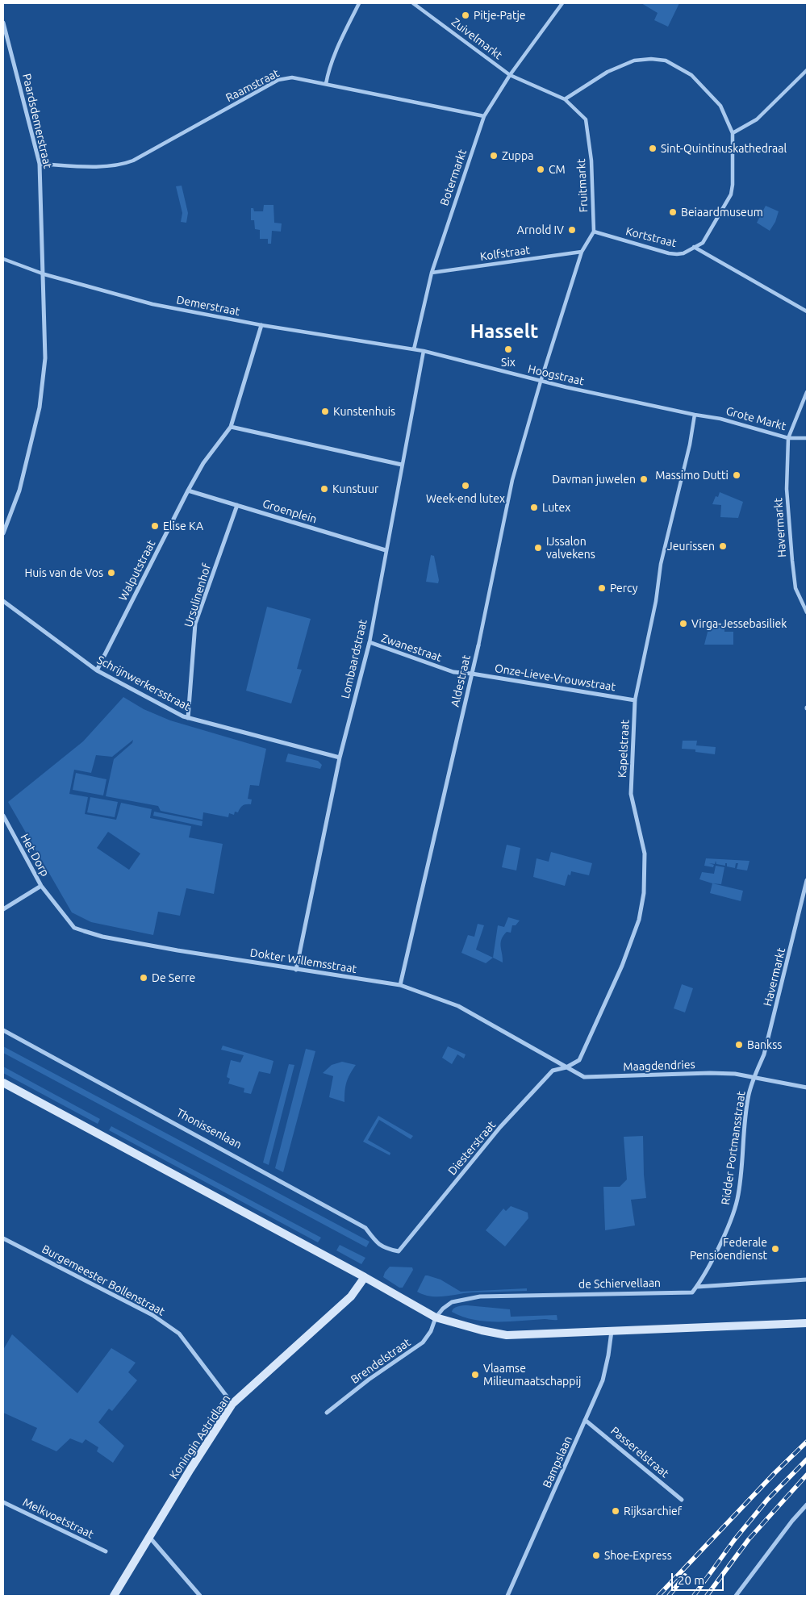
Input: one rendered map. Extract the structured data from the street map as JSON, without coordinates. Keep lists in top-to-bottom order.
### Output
{
  "streets": {
    "main road": ["Koningin Astridlaan"],
    "street": [
      "Zuivelmarkt",
      "Raamstraat",
      "Paardsdemerstraat",
      "Botermarkt",
      "Fruitmarkt",
      "Kortstraat",
      "Kolfstraat",
      "Demerstraat",
      "Hoogstraat",
      "Grote Markt",
      "Groenplein",
      "Havermarkt",
      "Walputstraat",
      "Ursulinenhof",
      "Zwanestraat",
      "Lombaardstraat",
      "Onze-Lieve-Vrouwstraat",
      "Aldestraat",
      "Schrijnwerkersstraat",
      "Kapelstraat",
      "Het Dorp",
      "Dokter Willemsstraat",
      "Maagdendries",
      "Thonissenlaan",
      "Diesterstraat",
      "Ridder Portmansstraat",
      "Burgemeester Bollenstraat",
      "de Schiervellaan",
      "Brendelstraat",
      "Passerelstraat",
      "Bampslaan",
      "Melkvoetstraat"
    ]
  },
  "crossings": [
    ["Zuivelmarkt", "Botermarkt"],
    ["Raamstraat", "Paardsdemerstraat"],
    ["Raamstraat", "Botermarkt"],
    ["Paardsdemerstraat", "Demerstraat"],
    ["Botermarkt", "Kolfstraat"],
    ["Botermarkt", "Demerstraat"],
    ["Botermarkt", "Hoogstraat"],
    ["Fruitmarkt", "Kortstraat"],
    ["Demerstraat", "Hoogstraat"],
    ["Demerstraat", "Walputstraat"],
    ["Hoogstraat", "Grote Markt"],
    ["Hoogstraat", "Lombaardstraat"],
    ["Hoogstraat", "Aldestraat"],
    ["Hoogstraat", "Kapelstraat"],
    ["Grote Markt", "Havermarkt"],
    ["Grote Markt", "Kapelstraat"],
    ["Groenplein", "Walputstraat"],
    ["Groenplein", "Ursulinenhof"],
    ["Groenplein", "Lombaardstraat"],
    ["Havermarkt", "Maagdendries"],
    ["Havermarkt", "Ridder Portmansstraat"],
    ["Walputstraat", "Schrijnwerkersstraat"],
    ["Ursulinenhof", "Schrijnwerkersstraat"],
    ["Zwanestraat", "Lombaardstraat"],
    ["Zwanestraat", "Onze-Lieve-Vrouwstraat"],
    ["Zwanestraat", "Aldestraat"],
    ["Lombaardstraat", "Schrijnwerkersstraat"],
    ["Lombaardstraat", "Dokter Willemsstraat"],
    ["Onze-Lieve-Vrouwstraat", "Aldestraat"],
    ["Onze-Lieve-Vrouwstraat", "Kapelstraat"],
    ["Aldestraat", "Dokter Willemsstraat"],
    ["Kapelstraat", "Dokter Willemsstraat"],
    ["Kapelstraat", "Maagdendries"],
    ["Kapelstraat", "Diesterstraat"],
    ["Het Dorp", "Dokter Willemsstraat"],
    ["Dokter Willemsstraat", "Maagdendries"],
    ["Dokter Willemsstraat", "Diesterstraat"],
    ["Maagdendries", "Diesterstraat"],
    ["Maagdendries", "Ridder Portmansstraat"],
    ["Thonissenlaan", "Diesterstraat"],
    ["Ridder Portmansstraat", "de Schiervellaan"],
    ["Burgemeester Bollenstraat", "Koningin Astridlaan"],
    ["de Schiervellaan", "Brendelstraat"],
    ["Passerelstraat", "Bampslaan"]
  ],
  "districts": ["Hasselt"],
  "places": [
    "Pitje-Patje",
    "Sint-Quintinuskathedraal",
    "Zuppa",
    "CM",
    "Beiaardmuseum",
    "Arnold IV",
    "Six",
    "Kunstenhuis",
    "Massimo Dutti",
    "Davman juwelen",
    "Week-end lutex",
    "Kunstuur",
    "Lutex",
    "Elise KA",
    "Jeurissen",
    "IJssalon valvekens",
    "Huis van de Vos",
    "Percy",
    "Virga-Jessebasiliek",
    "De Serre",
    "Bankss",
    "Federale Pensioendienst",
    "Vlaamse Milieumaatschappij",
    "Rijksarchief",
    "Shoe-Express"
  ],
  "scale_bar": "20 m"
}
